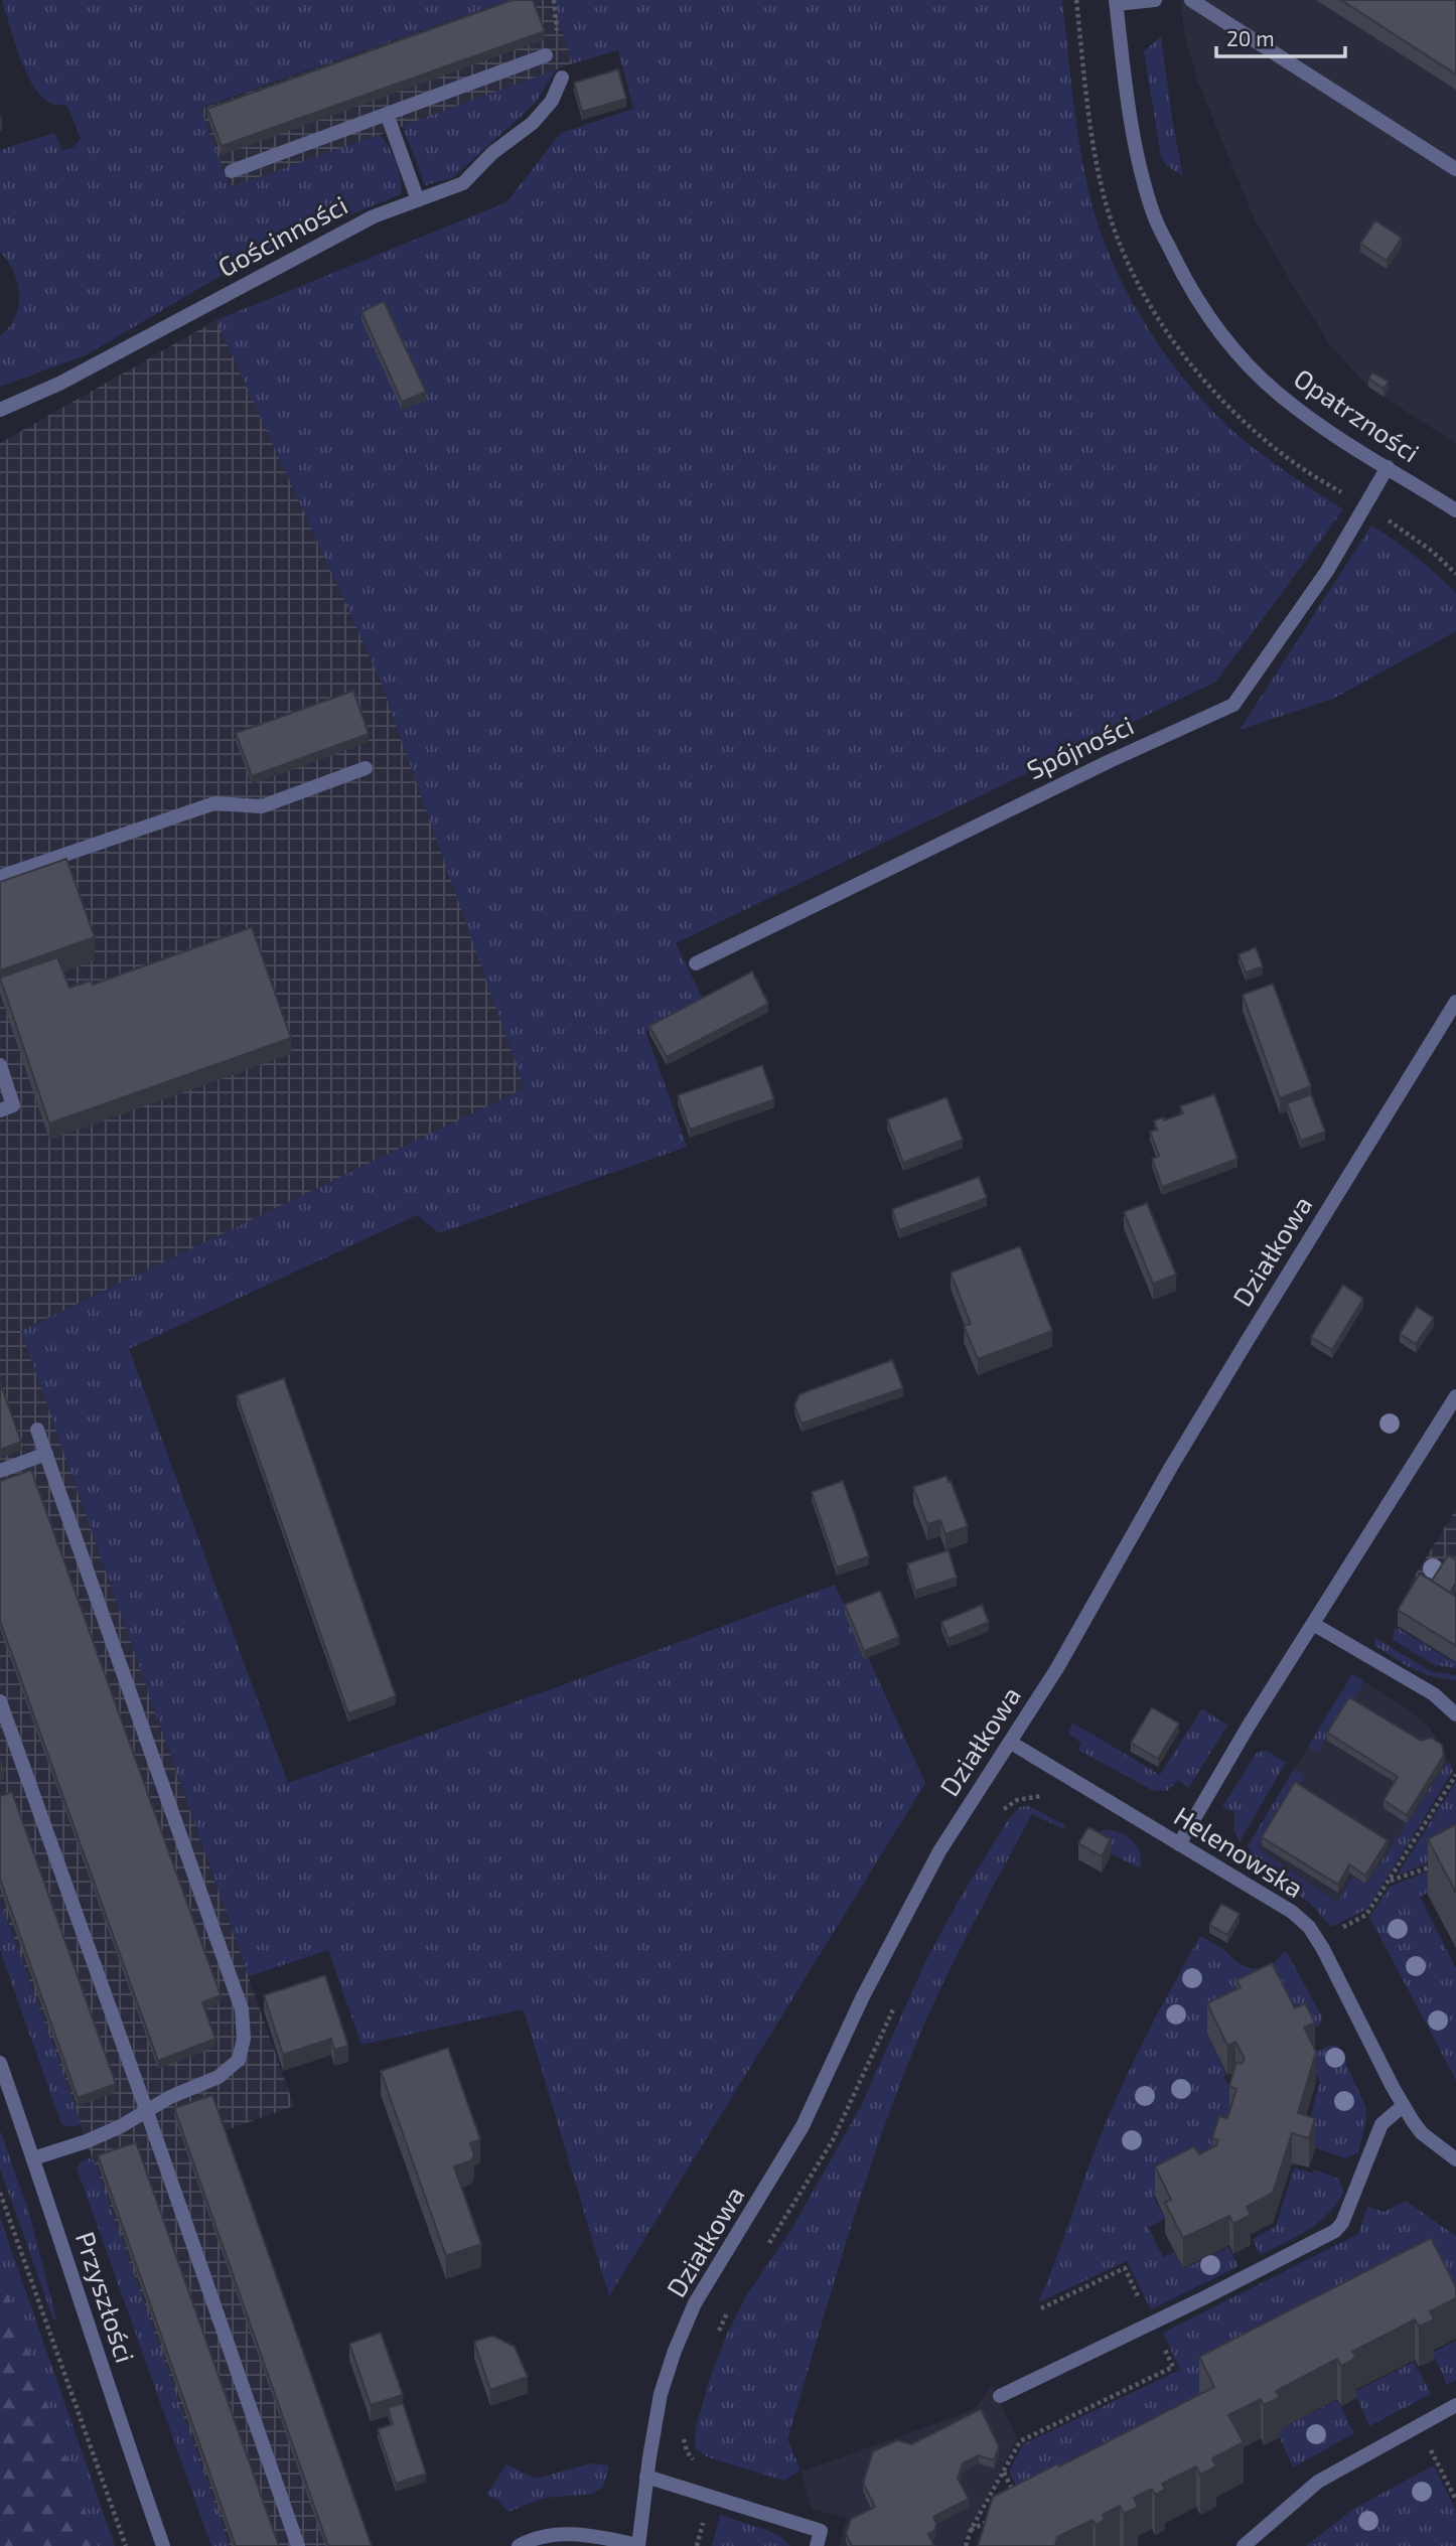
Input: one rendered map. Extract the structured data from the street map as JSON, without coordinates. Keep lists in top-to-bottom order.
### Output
{
  "streets": {
    "street": [
      "Gościnności",
      "Opatrzności",
      "Spójności",
      "Działkowa",
      "Helenowska",
      "Przyszłości"
    ]
  },
  "crossings": [
    ["Opatrzności", "Spójności"],
    ["Działkowa", "Helenowska"]
  ],
  "scale_bar": "20 m"
}
